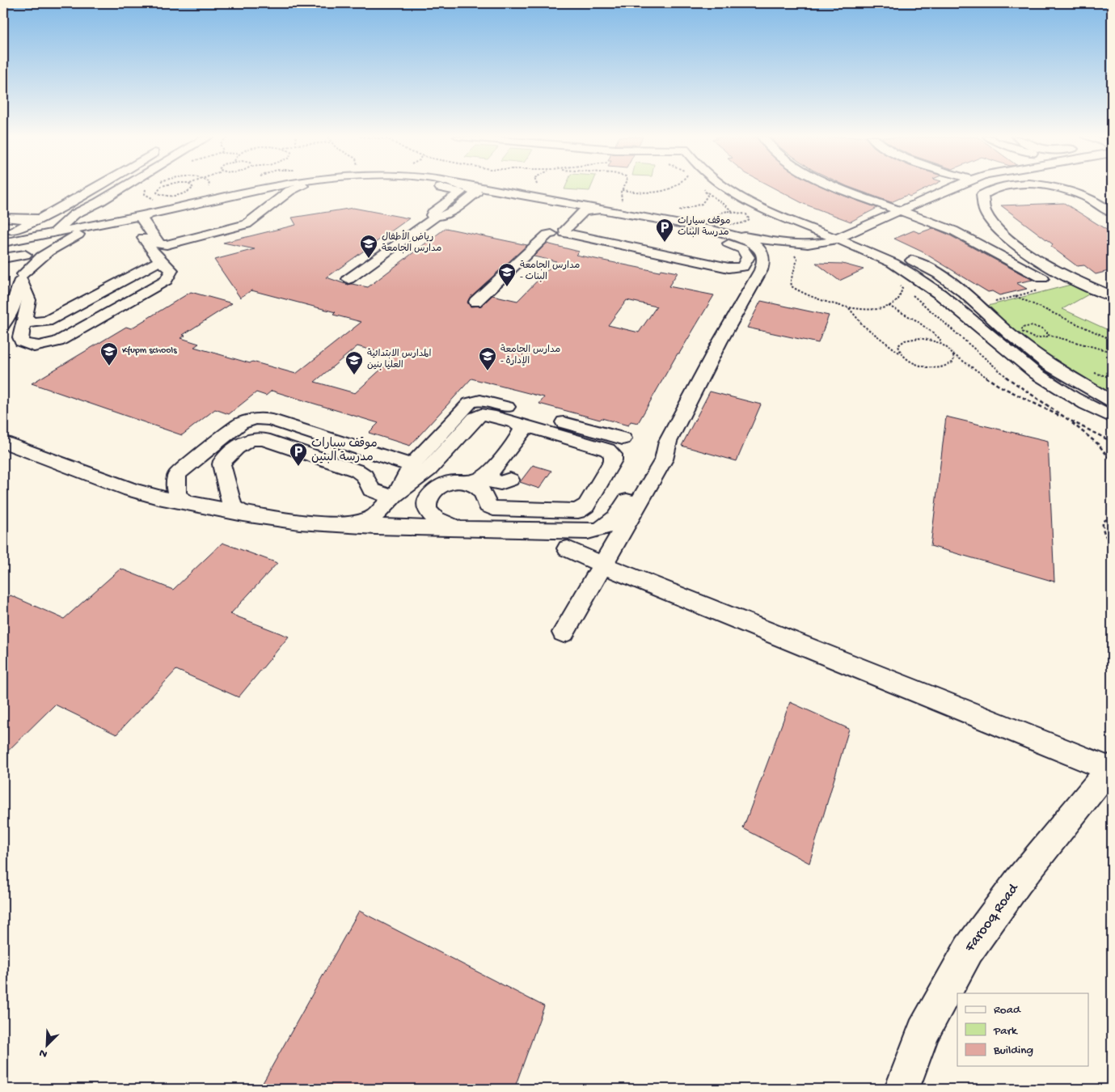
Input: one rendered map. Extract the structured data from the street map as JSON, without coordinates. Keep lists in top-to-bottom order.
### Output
{
  "streets": {
    "street": ["Farooq Road"]
  },
  "places": {
    "parking": ["موقف سيارات مدرسة البنات", "موقف سيارات مدرسة البنين"],
    "school or university": [
      "رياض الأطفال مدارس الجامعة",
      "مدارس الجامعة - البنات",
      "Kfupm schools",
      "مدارس الجامعة - الإدارة",
      "المدارس الابتدائية العليا بنين"
    ]
  },
  "legend": ["Road", "Park", "Building"],
  "north": "bottom left"
}
